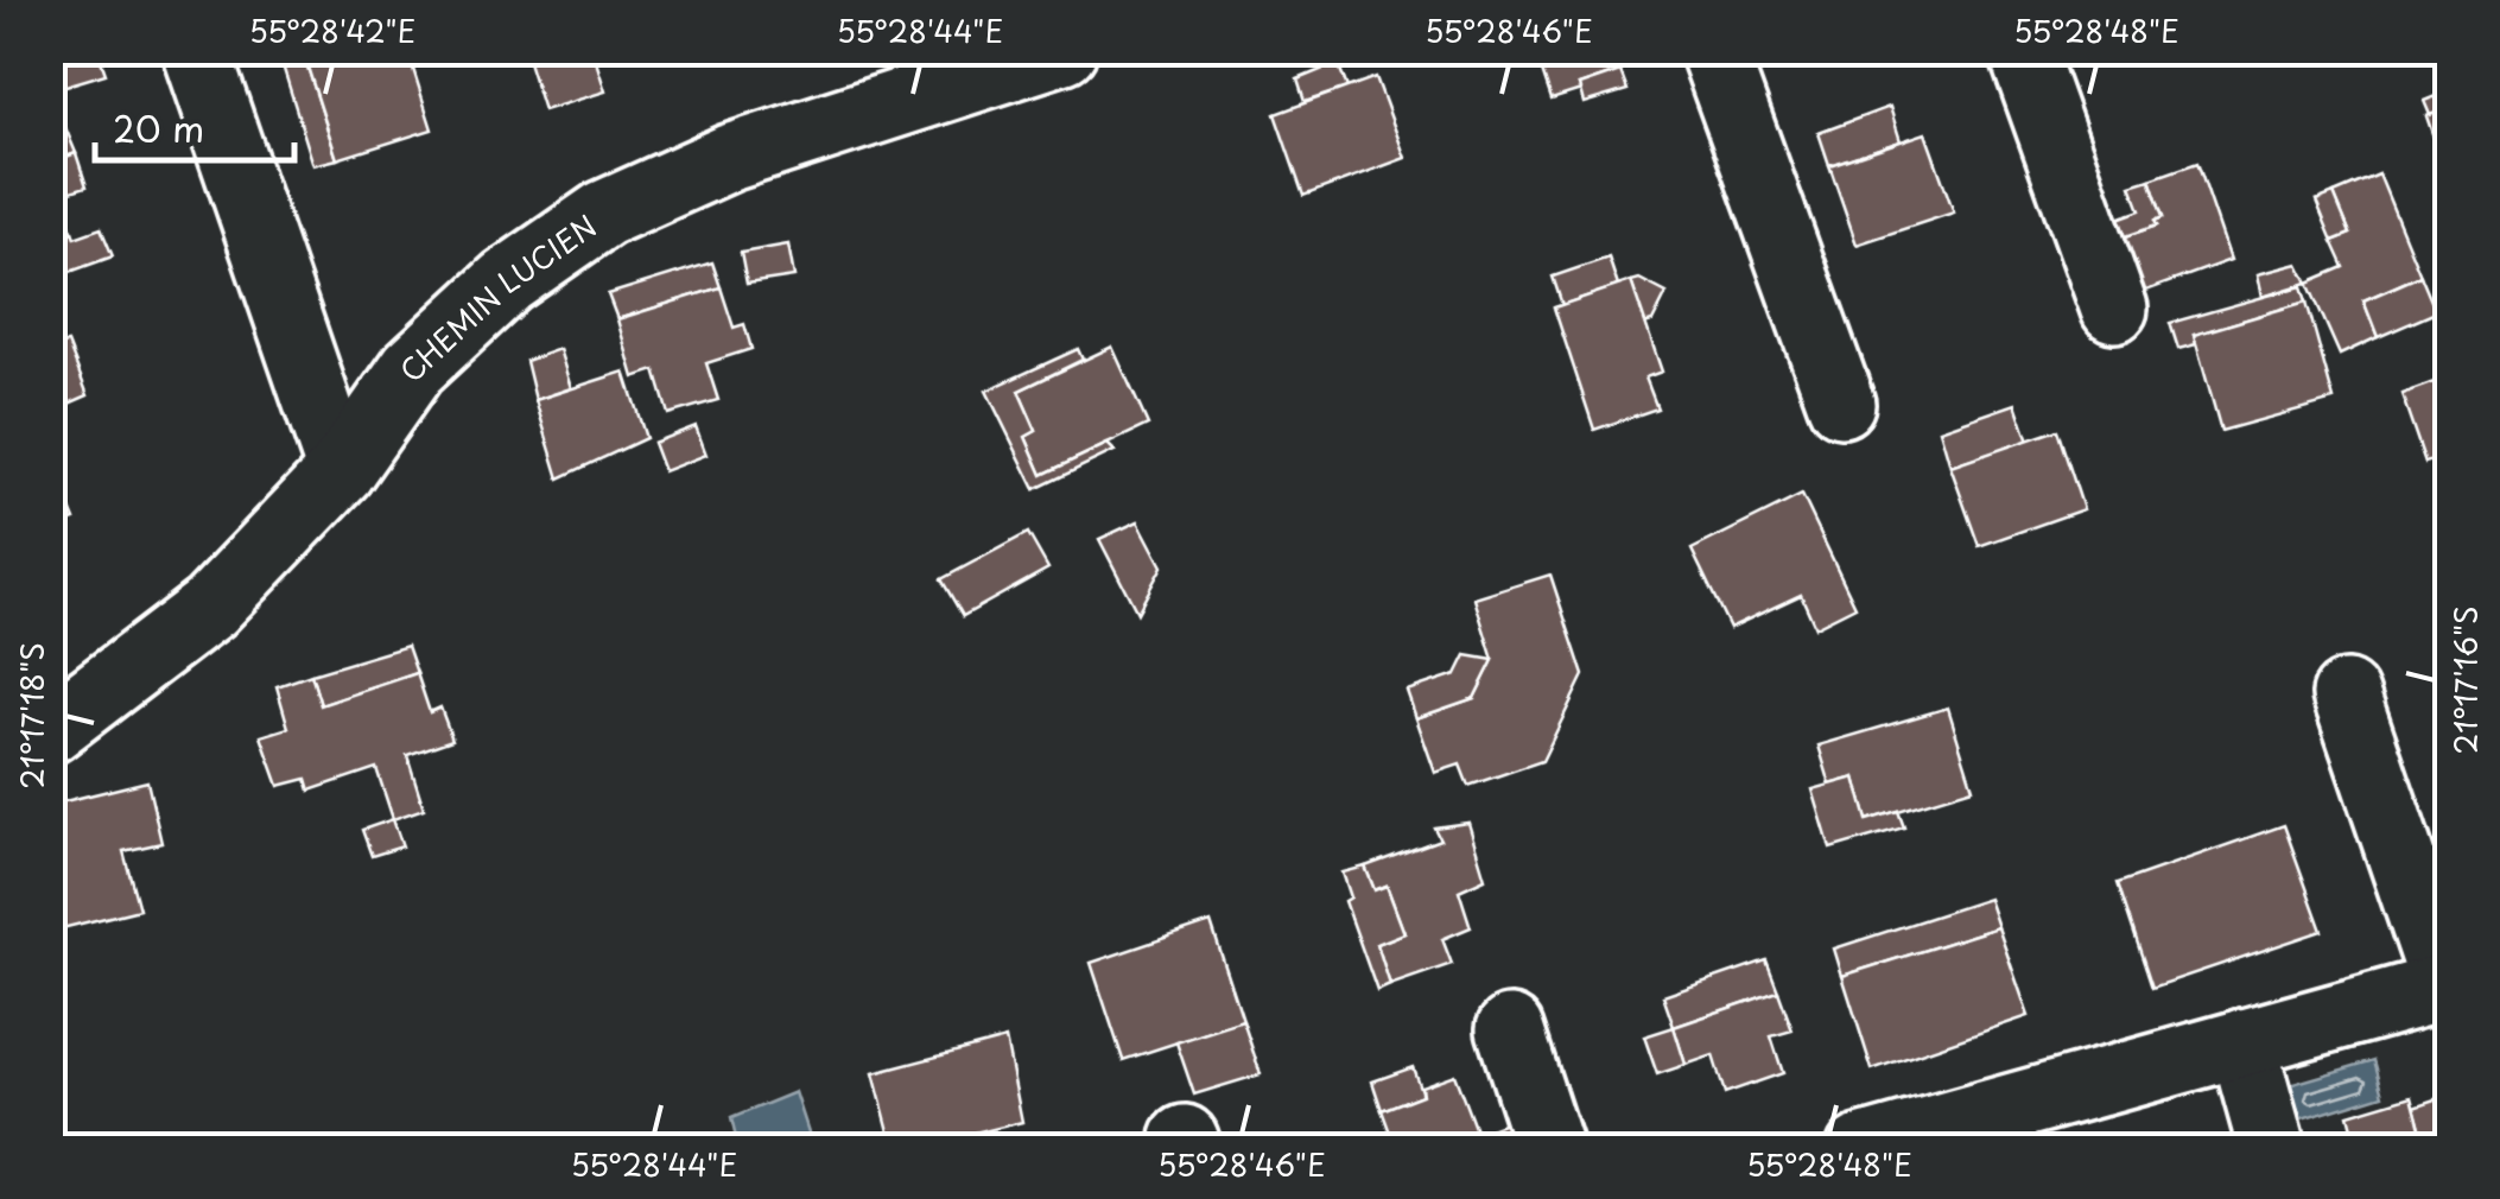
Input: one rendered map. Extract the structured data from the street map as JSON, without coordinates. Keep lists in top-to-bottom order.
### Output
{
  "streets": {
    "street": ["CHEMIN LUCIEN"]
  },
  "scale_bar": "20 m",
  "coordinates": [
    "55°28'42\"E",
    "55°28'44\"E",
    "55°28'46\"E",
    "55°28'48\"E",
    "21°17'16\"S",
    "21°17'18\"S"
  ]
}
